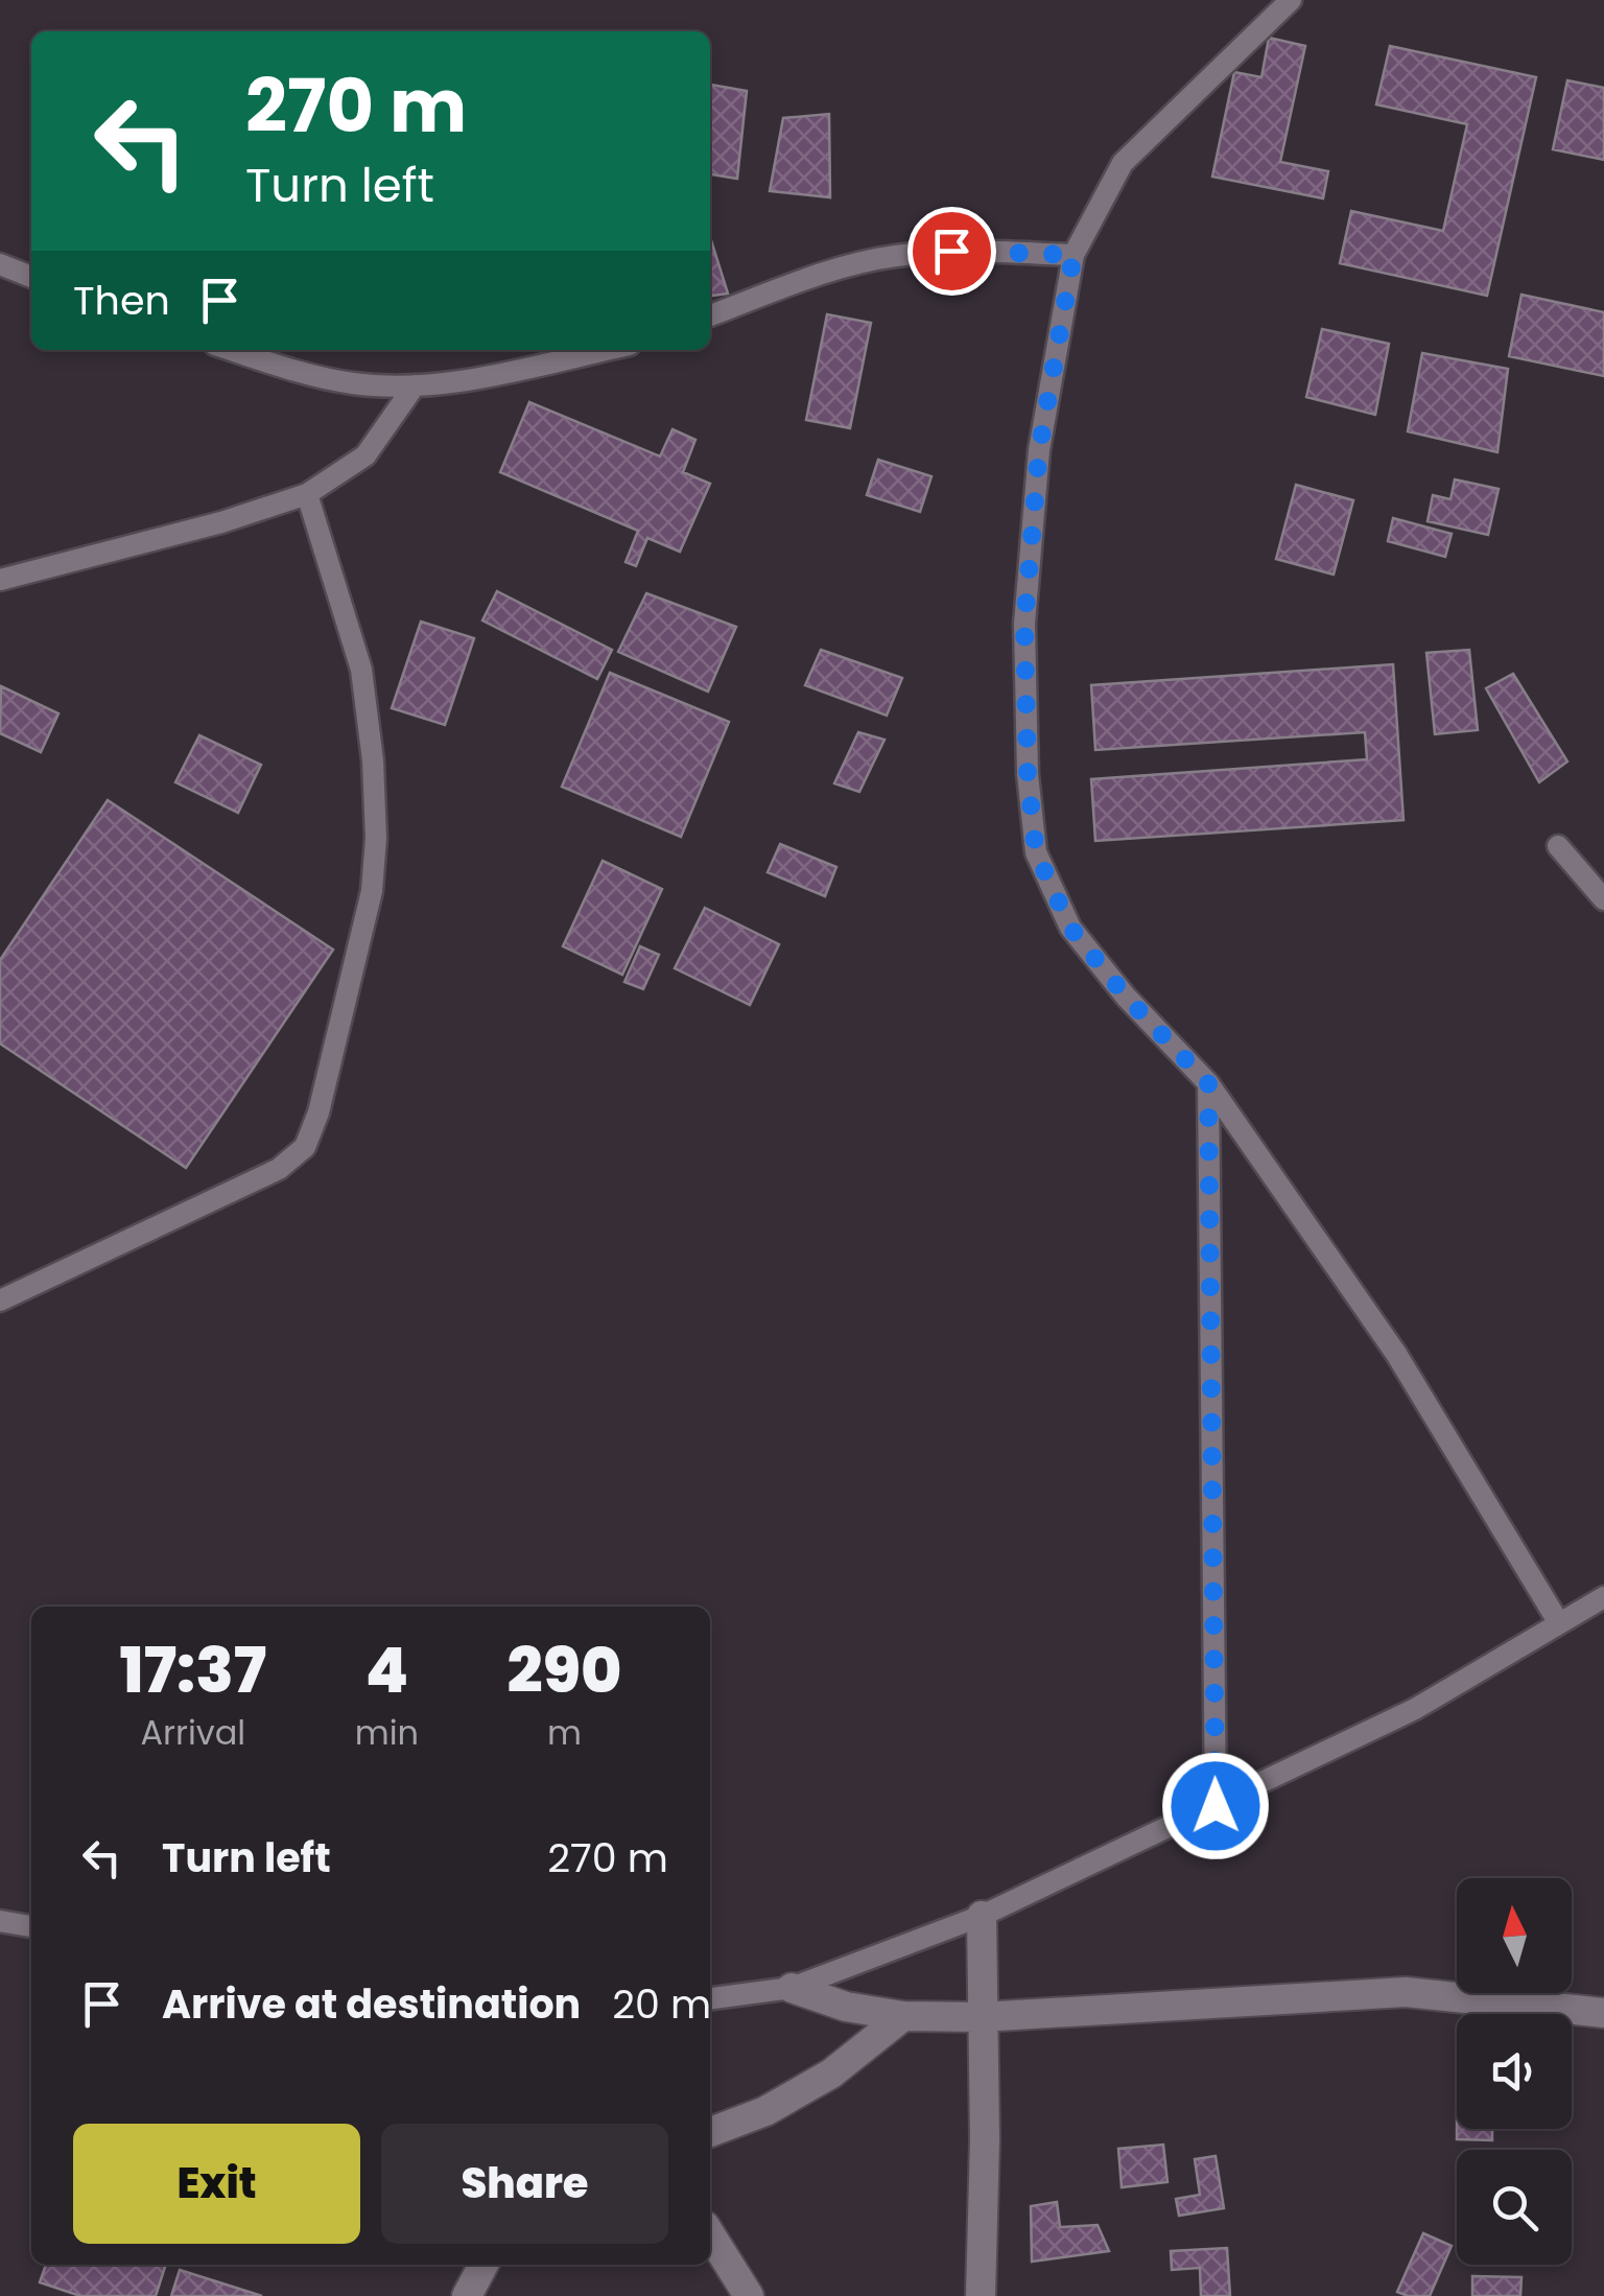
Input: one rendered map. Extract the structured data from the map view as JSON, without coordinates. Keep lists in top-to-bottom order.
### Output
{
  "north": "top",
  "page": {
    "turn": ["270 m", "Turn left"],
    "then": "Then",
    "eta": [
      "17:37",
      "Arrival",
      "4",
      "min",
      "290",
      "m"
    ],
    "list": [
      {
        "name": "Turn left",
        "value": "270 m"
      },
      {
        "name": "Arrive at destination",
        "value": "20 m"
      }
    ],
    "buttons": ["Exit", "Share"]
  }
}
